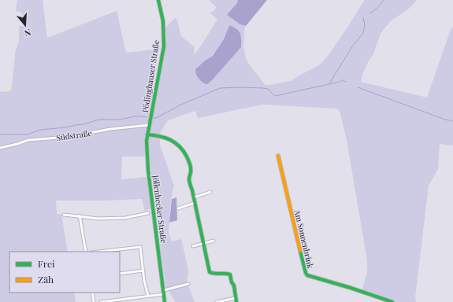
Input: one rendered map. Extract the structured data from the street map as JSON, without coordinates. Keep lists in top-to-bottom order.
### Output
{
  "streets": {
    "street": [
      "Pödinghauser Straße",
      "Südstraße",
      "Jöllenbecker Straße",
      "Am Sonnenbrink"
    ]
  },
  "crossings": [
    ["Pödinghauser Straße", "Jöllenbecker Straße"],
    ["Südstraße", "Jöllenbecker Straße"]
  ],
  "legend": ["Frei", "Zäh"],
  "north": "bottom"
}
